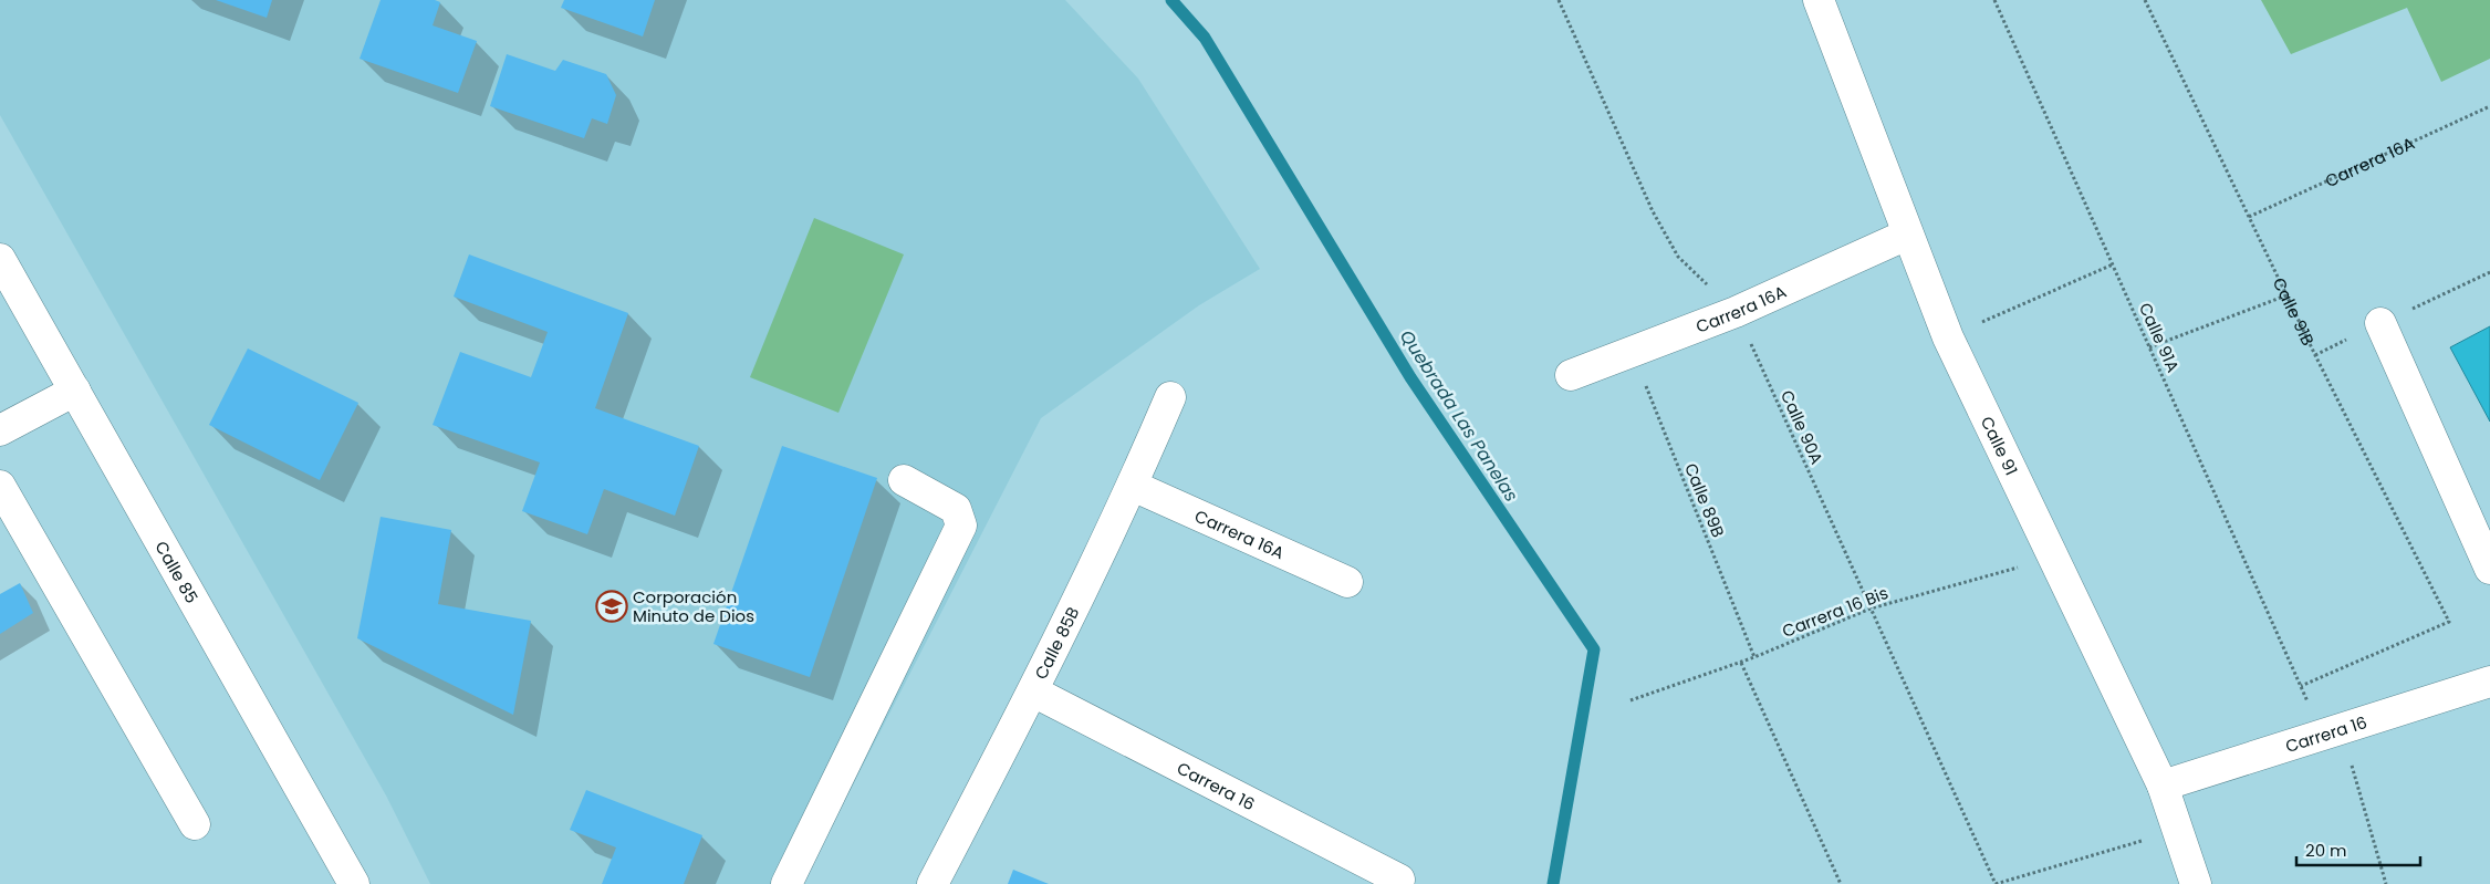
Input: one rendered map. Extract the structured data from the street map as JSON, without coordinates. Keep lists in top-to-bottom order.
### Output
{
  "streets": {
    "street": [
      "Carrera 16A",
      "Calle 91",
      "Calle 85",
      "Calle 85B",
      "Carrera 16"
    ],
    "path": [
      "Calle 91B",
      "Calle 91A",
      "Calle 90A",
      "Calle 89B",
      "Carrera 16 Bis"
    ]
  },
  "crossings": [
    ["Carrera 16A", "Calle 91B"],
    ["Carrera 16A", "Calle 90A"],
    ["Carrera 16A", "Calle 91"],
    ["Carrera 16A", "Calle 89B"],
    ["Carrera 16A", "Calle 85B"],
    ["Calle 91B", "Calle 91A"],
    ["Calle 90A", "Carrera 16 Bis"],
    ["Calle 91", "Carrera 16 Bis"],
    ["Calle 91", "Carrera 16"],
    ["Calle 89B", "Carrera 16 Bis"],
    ["Calle 85B", "Carrera 16"]
  ],
  "water": ["Quebrada Las Panelas"],
  "places": {
    "school or university": ["Corporación Minuto de Dios"]
  },
  "scale_bar": "20 m"
}
